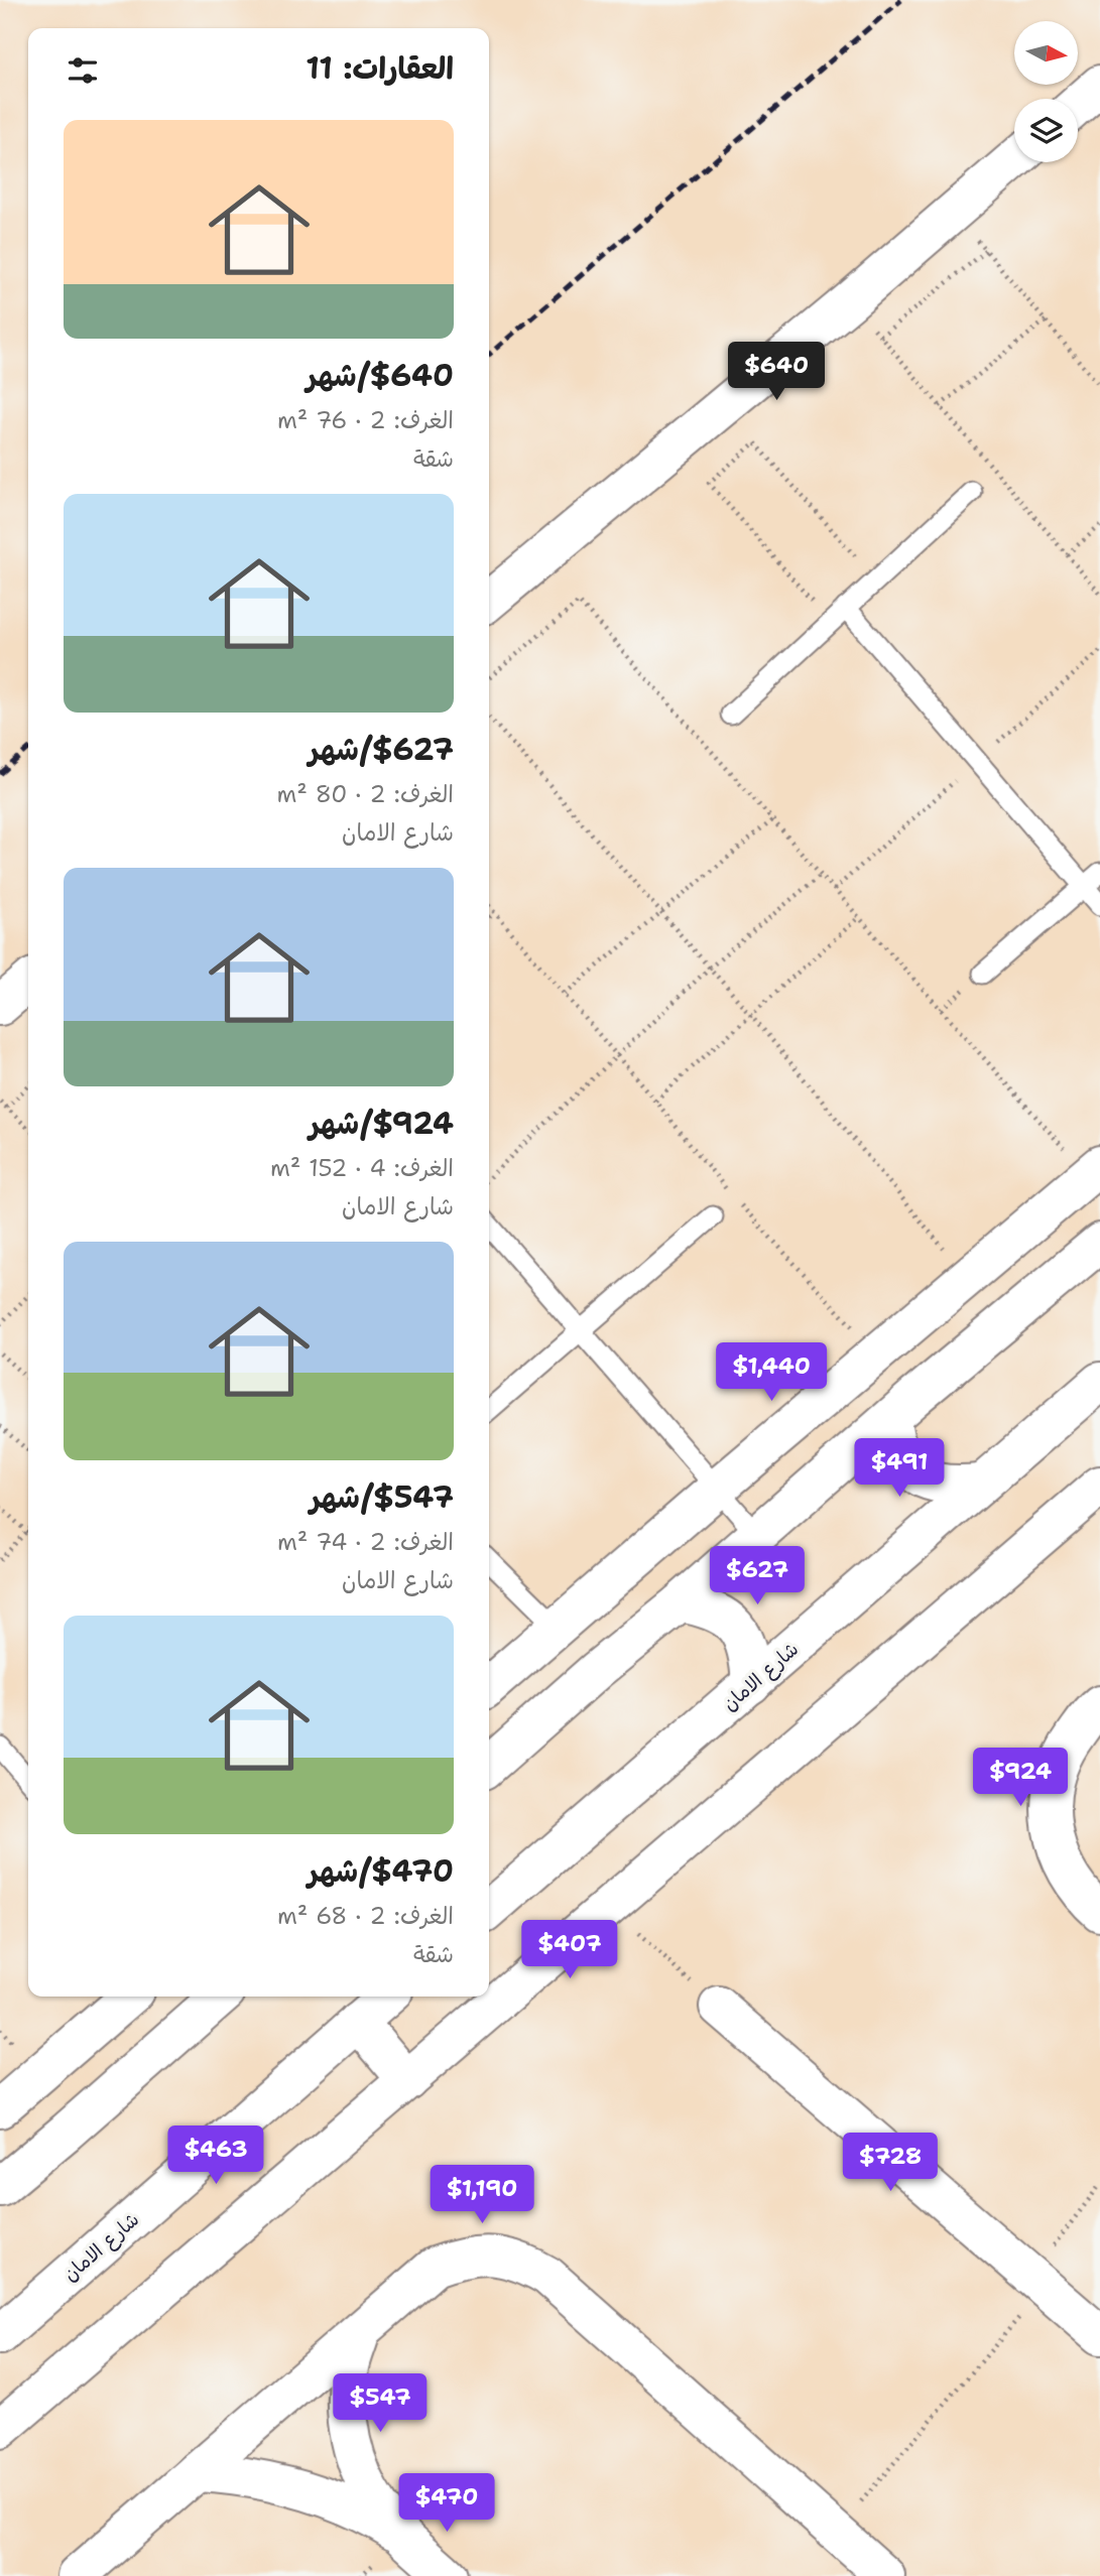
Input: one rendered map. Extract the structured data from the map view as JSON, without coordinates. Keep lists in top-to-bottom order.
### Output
{
  "streets": {
    "street": ["شارع الامان"]
  },
  "north": "right",
  "page": {
    "heading": "العقارات: 11",
    "list": [
      {
        "name": "$640/شهر",
        "note": "الغرف: 2 · 76 m² · شقة"
      },
      {
        "name": "$627/شهر",
        "note": "الغرف: 2 · 80 m² · شارع الامان"
      },
      {
        "name": "$924/شهر",
        "note": "الغرف: 4 · 152 m² · شارع الامان"
      },
      {
        "name": "$547/شهر",
        "note": "الغرف: 2 · 74 m² · شارع الامان"
      },
      {
        "name": "$470/شهر",
        "note": "الغرف: 2 · 68 m² · شقة"
      }
    ],
    "price": [
      "$640",
      "$1,440",
      "$491",
      "$627",
      "$924",
      "$407",
      "$463",
      "$728",
      "$1,190",
      "$547",
      "$470"
    ]
  }
}
